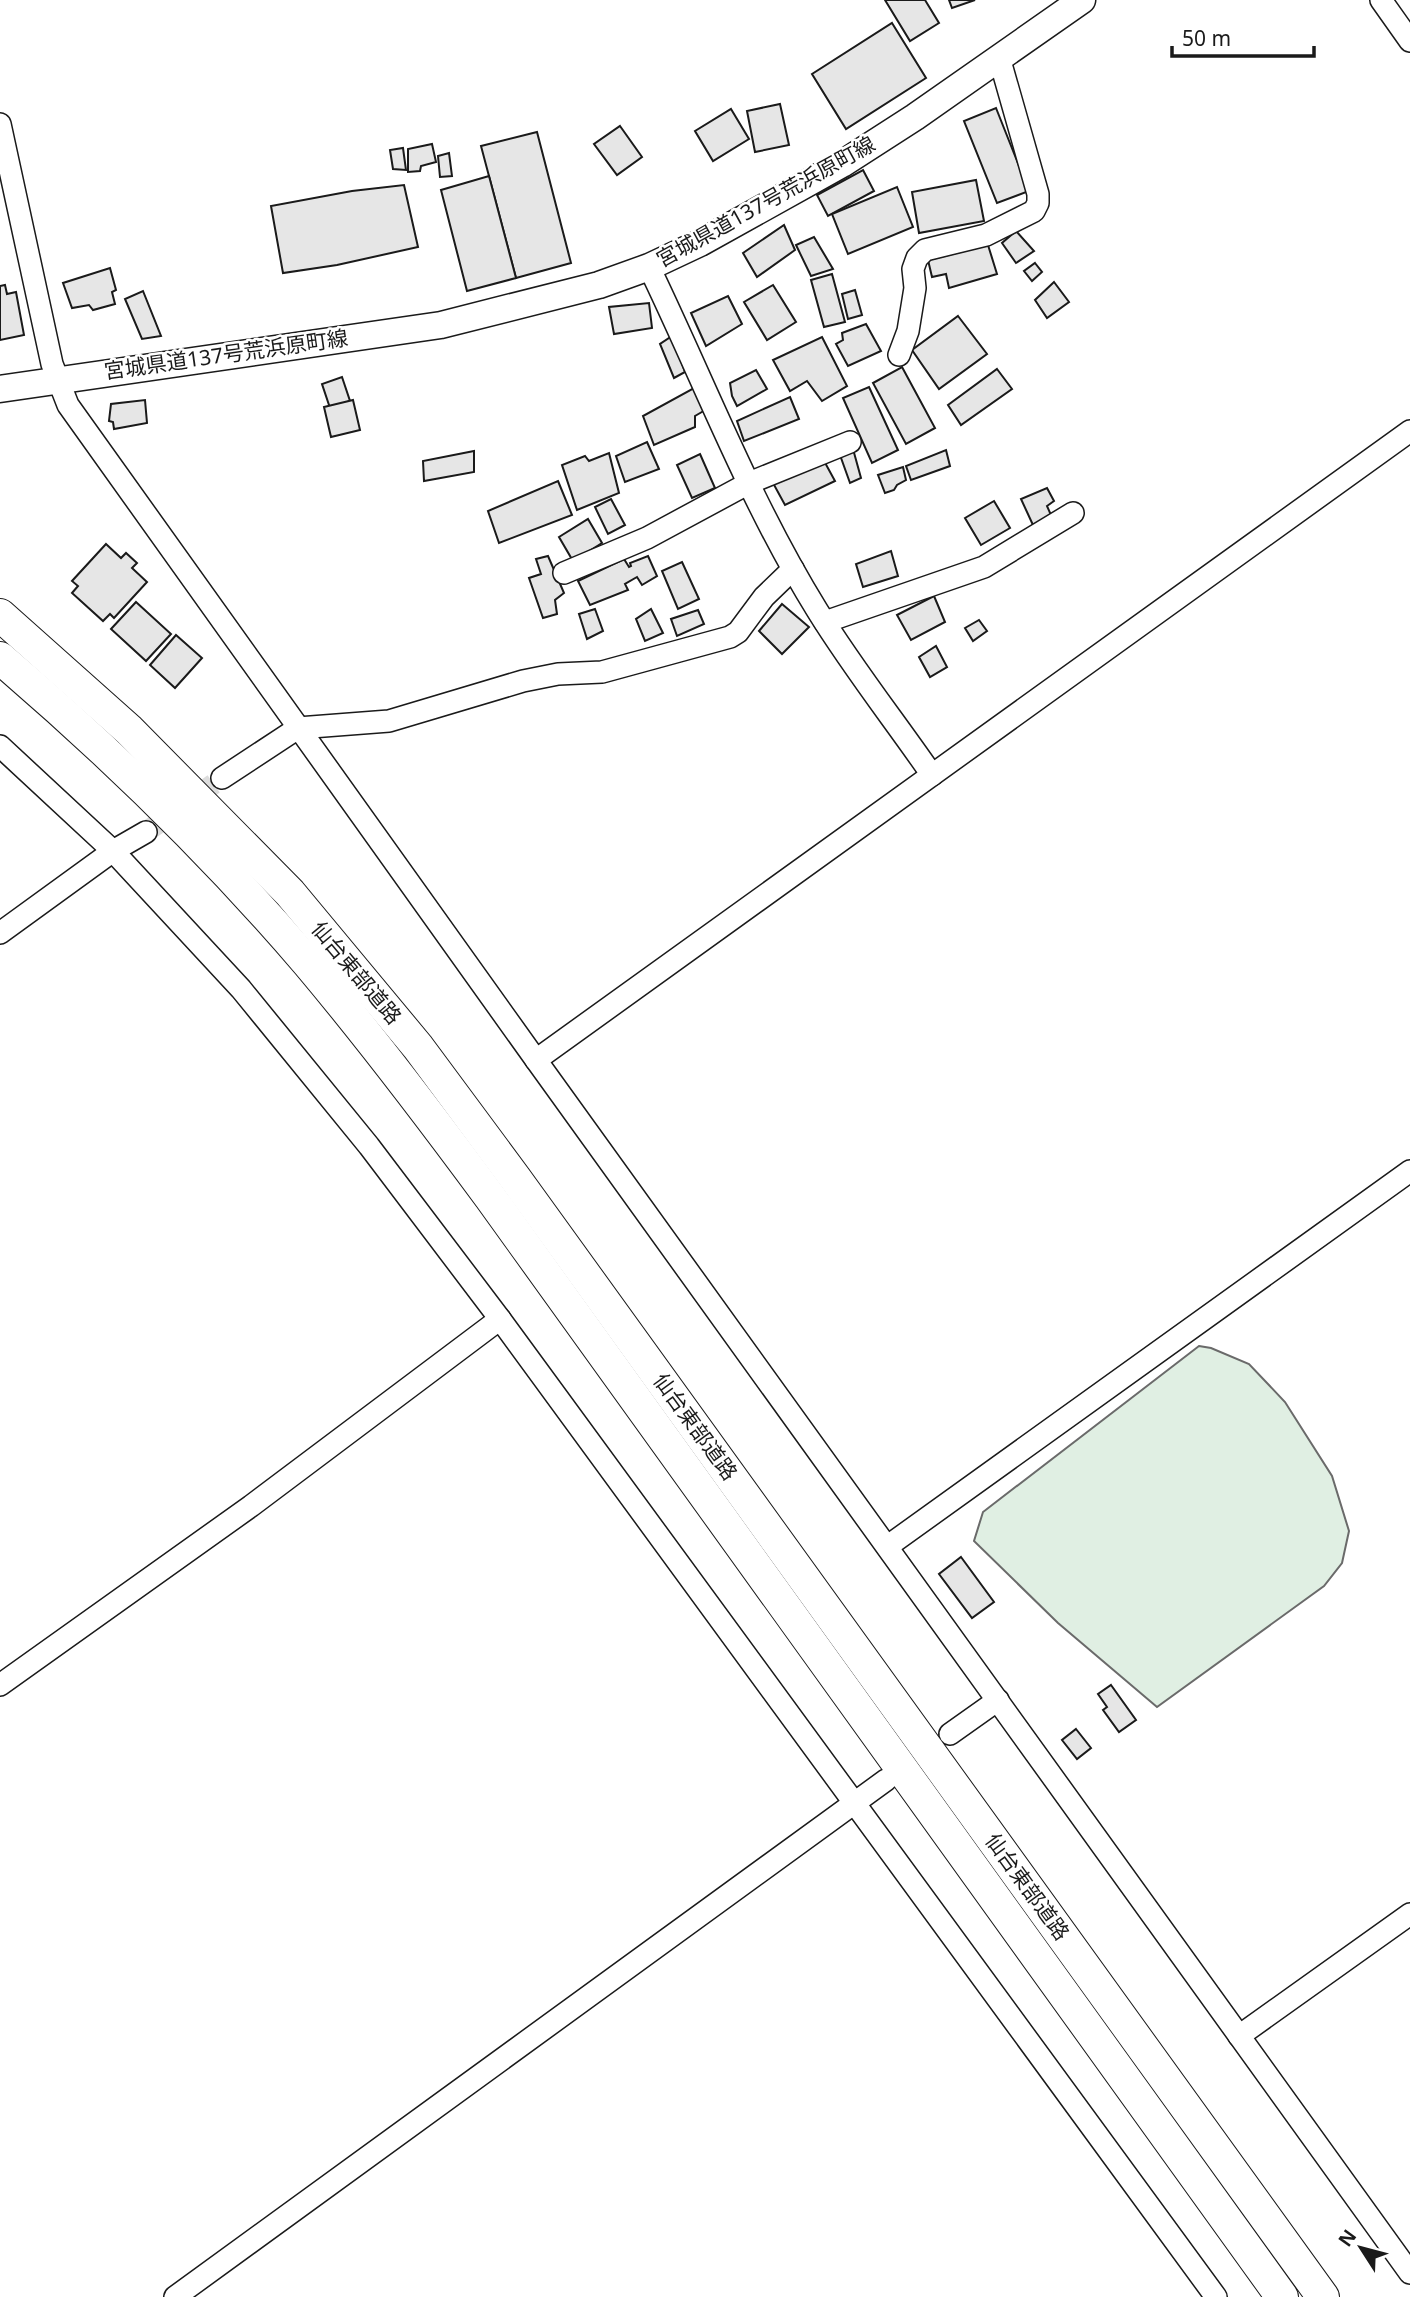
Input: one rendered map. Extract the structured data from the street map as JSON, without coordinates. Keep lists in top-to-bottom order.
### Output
{
  "streets": {
    "highway": ["仙台東部道路"],
    "main road": ["宮城県道137号荒浜原町線"]
  },
  "scale_bar": "50 m",
  "north": "top left"
}
